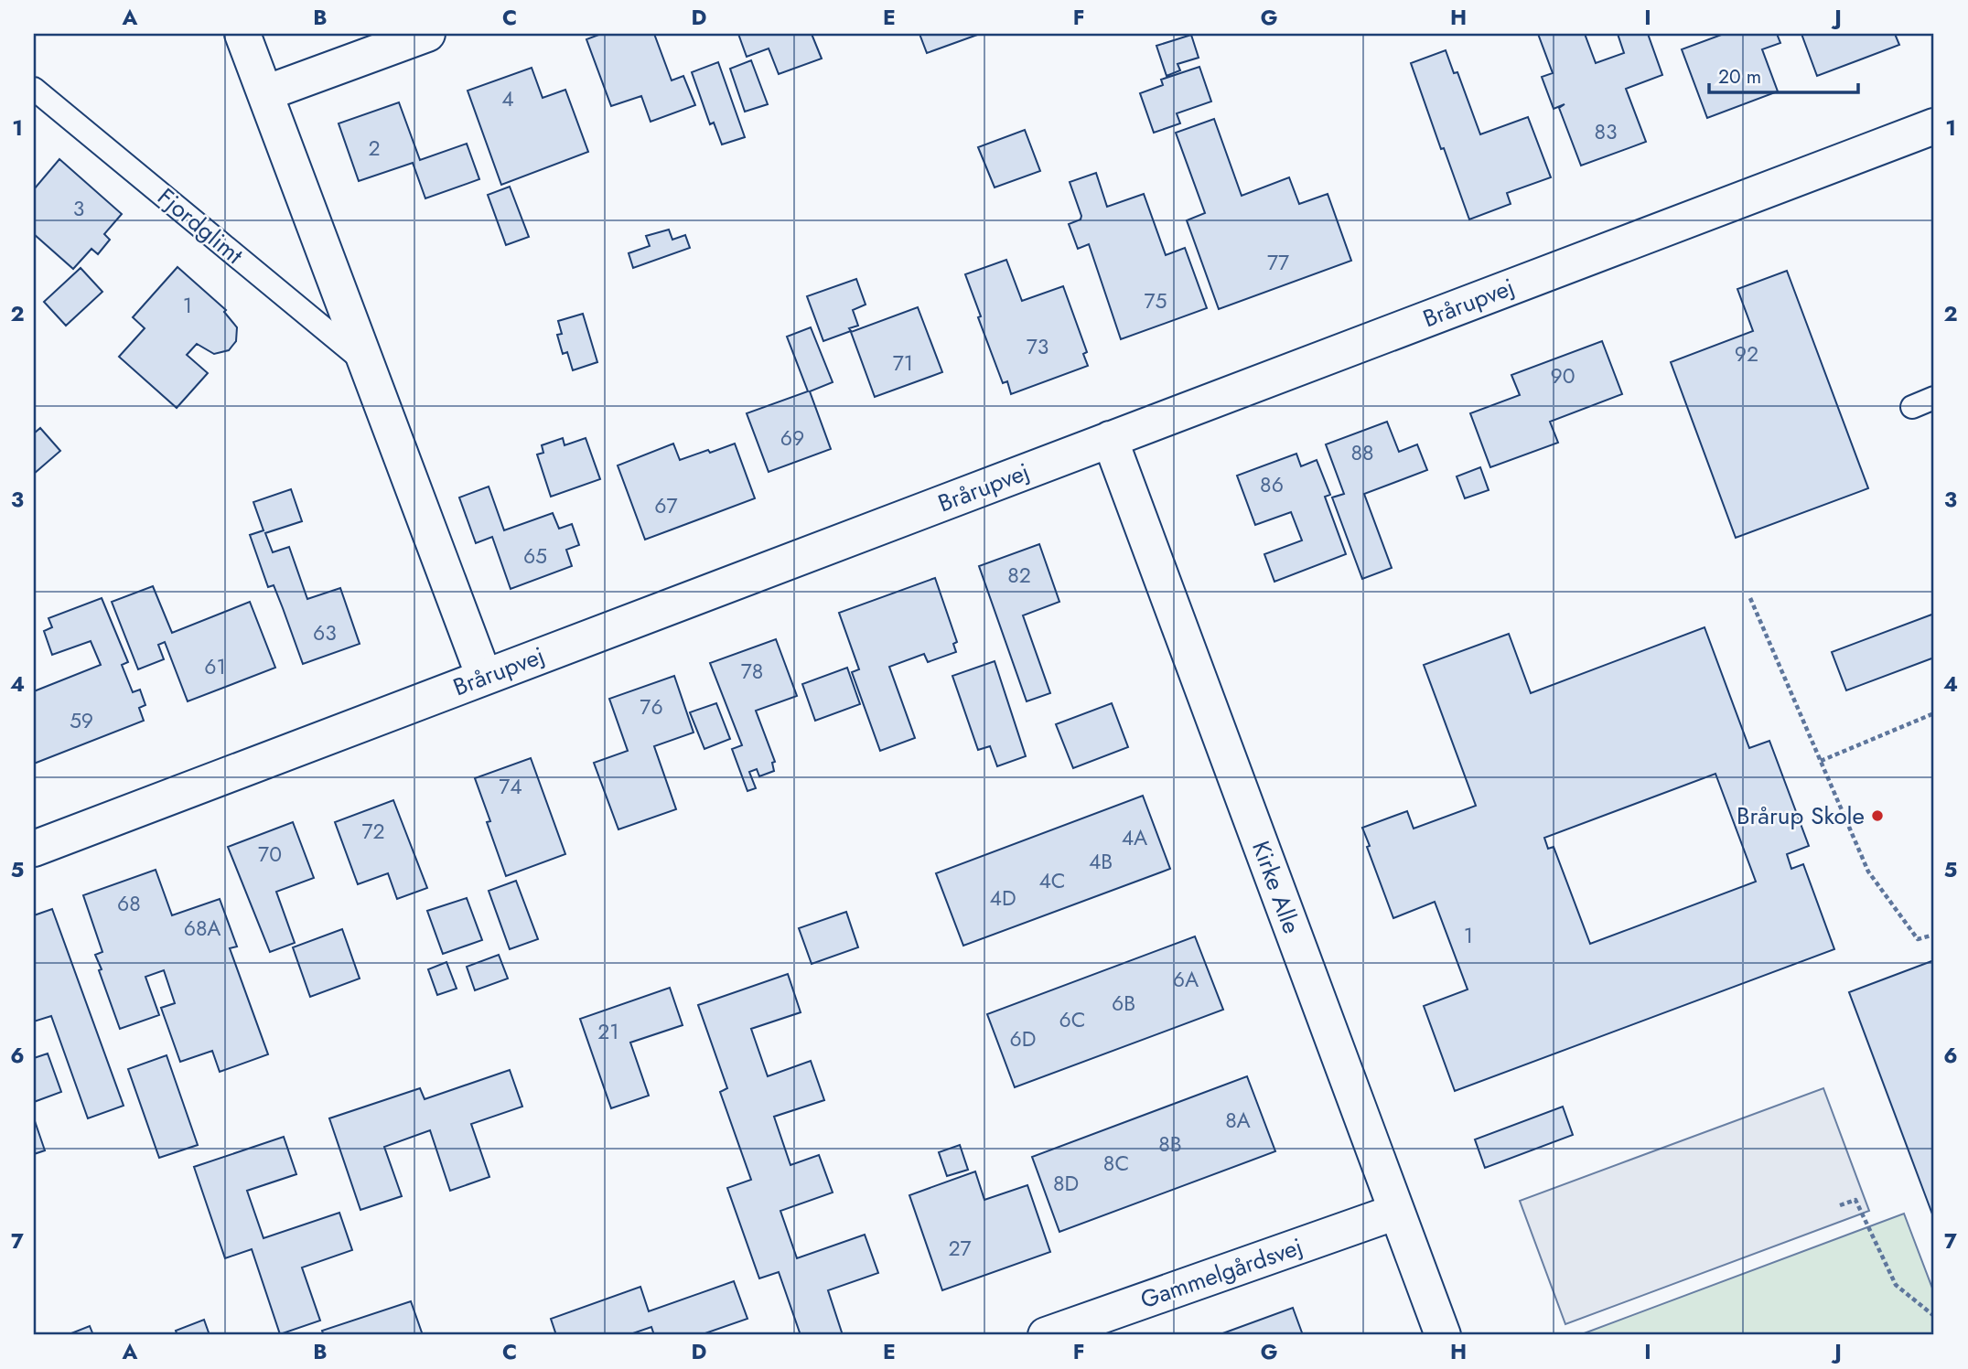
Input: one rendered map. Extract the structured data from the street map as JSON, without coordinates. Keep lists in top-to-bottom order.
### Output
{
  "streets": {
    "street": [
      "Fjordglimt",
      "Brårupvej",
      "Kirke Alle",
      "Gammelgårdsvej"
    ]
  },
  "crossings": [
    ["Fjordglimt", "Brårupvej"],
    ["Brårupvej", "Kirke Alle"],
    ["Kirke Alle", "Gammelgårdsvej"]
  ],
  "places": ["Brårup Skole"],
  "house_numbers": [
    "4",
    "83",
    "2",
    "3",
    "77",
    "75",
    "1",
    "73",
    "92",
    "71",
    "90",
    "69",
    "88",
    "86",
    "67",
    "65",
    "82",
    "63",
    "61",
    "78",
    "76",
    "59",
    "74",
    "72",
    "4A",
    "70",
    "4B",
    "4C",
    "4D",
    "68",
    "68A",
    "1",
    "6A",
    "6B",
    "6C",
    "21",
    "6D",
    "8A",
    "8B",
    "8C",
    "8D",
    "27"
  ],
  "scale_bar": "20 m",
  "grid": {
    "columns": [
      "A",
      "B",
      "C",
      "D",
      "E",
      "F",
      "G",
      "H",
      "I",
      "J"
    ],
    "rows": [
      "1",
      "2",
      "3",
      "4",
      "5",
      "6",
      "7"
    ]
  }
}
